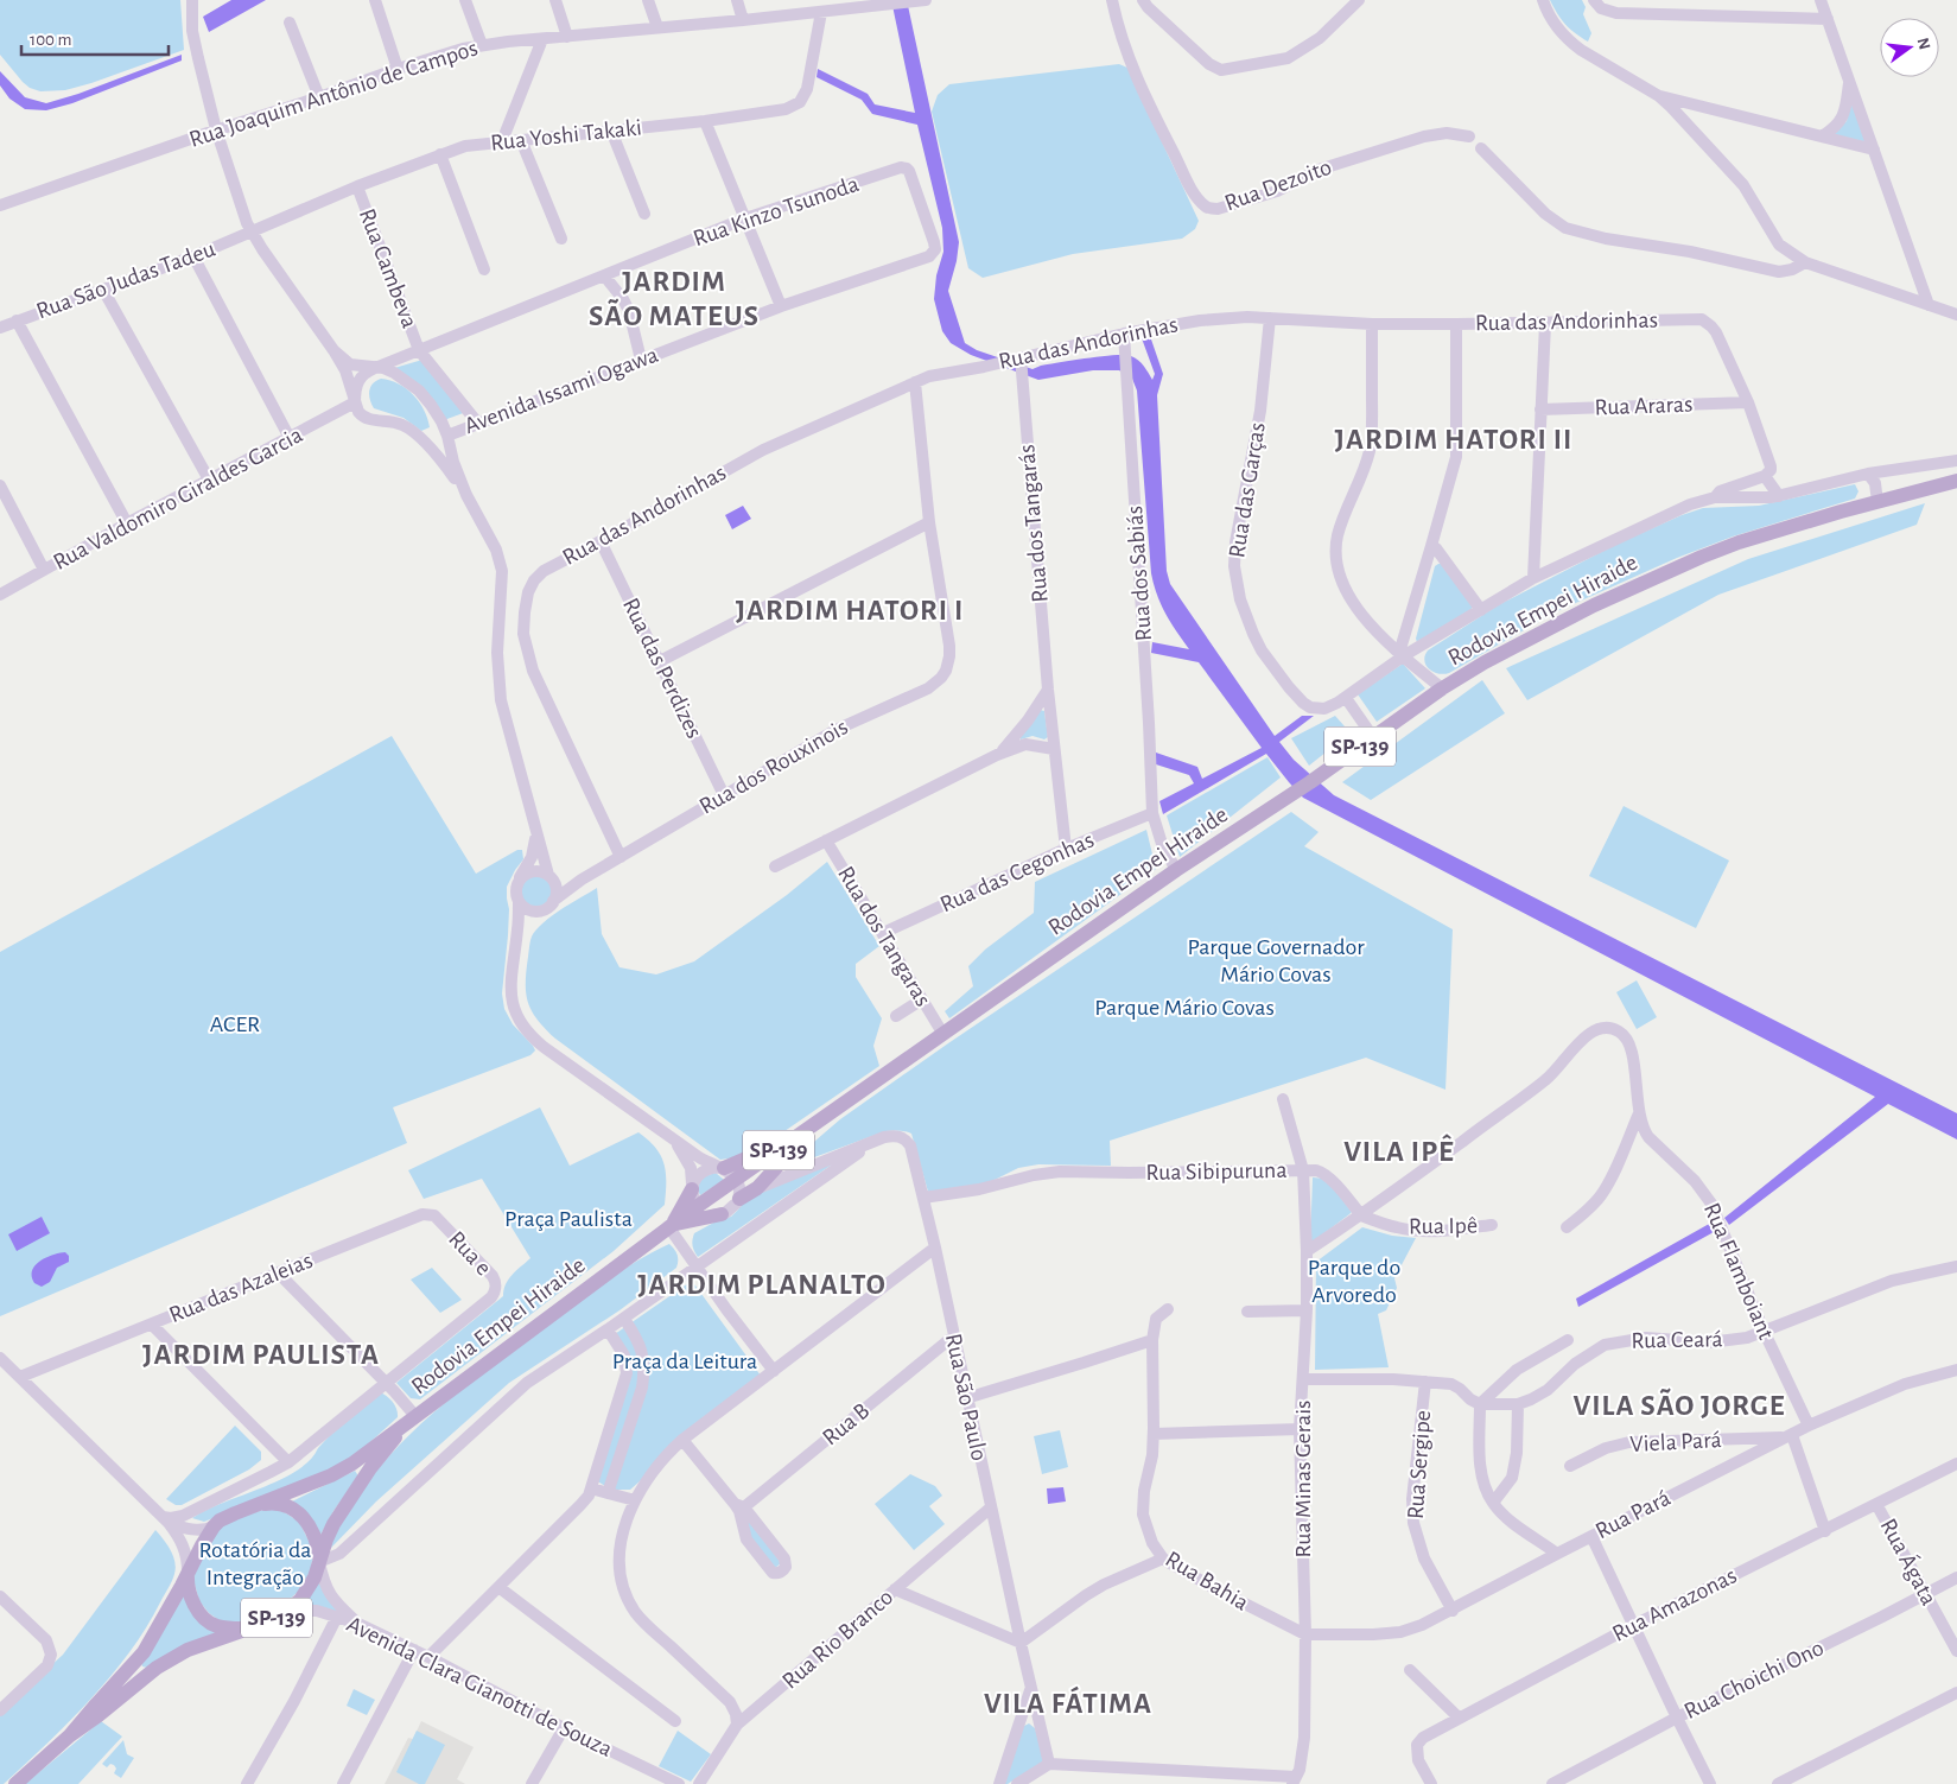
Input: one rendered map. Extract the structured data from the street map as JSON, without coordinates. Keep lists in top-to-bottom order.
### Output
{
  "streets": {
    "main road": ["Rodovia Empei Hiraide", "SP-139"],
    "street": [
      "Rua Joaquim Antônio de Campos",
      "Rua Yoshi Takaki",
      "Rua Dezoito",
      "Rua Kinzo Tsunoda",
      "Rua Cambeva",
      "Rua São Judas Tadeu",
      "Rua das Andorinhas",
      "Avenida Issami Ogawa",
      "Rua Araras",
      "Rua das Garças",
      "Rua Valdomiro Giraldes Garcia",
      "Rua dos Tangarás",
      "Rua dos Sabiás",
      "Rua das Perdizes",
      "Rua dos Rouxinois",
      "Rua das Cegonhas",
      "Rua dos Tangaras",
      "Rua Sibipuruna",
      "Rua Ipê",
      "Rua e",
      "Rua Flamboiant",
      "Rua das Azaleias",
      "Rua Ceará",
      "Rua São Paulo",
      "Rua B",
      "Viela Pará",
      "Rua Sergipe",
      "Rua Minas Gerais",
      "Rua Pará",
      "Rua Ágata",
      "Rua Bahia",
      "Rua Amazonas",
      "Rua Rio Branco",
      "Rua Choichi Ono",
      "Avenida Clara Gianotti de Souza"
    ]
  },
  "crossings": [
    ["Rua Joaquim Antônio de Campos", "Rua Yoshi Takaki"],
    ["Rua Yoshi Takaki", "Rua Cambeva"],
    ["Rua Yoshi Takaki", "Rua São Judas Tadeu"],
    ["Rua Kinzo Tsunoda", "Rua Cambeva"],
    ["Rua Kinzo Tsunoda", "Avenida Issami Ogawa"],
    ["Rua Cambeva", "Avenida Issami Ogawa"],
    ["Rua das Andorinhas", "Rua Araras"],
    ["Rua das Andorinhas", "Rua das Garças"],
    ["Rua das Andorinhas", "Rua dos Tangarás"],
    ["Rua das Andorinhas", "Rua dos Sabiás"],
    ["Rua das Andorinhas", "Rua das Perdizes"],
    ["Rua das Andorinhas", "Rua dos Rouxinois"],
    ["Rua dos Tangarás", "Rua das Cegonhas"],
    ["Rua dos Sabiás", "Rodovia Empei Hiraide"],
    ["Rua dos Sabiás", "Rua das Cegonhas"],
    ["Rodovia Empei Hiraide", "Rua dos Tangaras"],
    ["Rodovia Empei Hiraide", "Avenida Clara Gianotti de Souza"],
    ["Rua das Perdizes", "Rua dos Rouxinois"],
    ["Rua das Cegonhas", "Rua dos Tangaras"],
    ["Rua Sibipuruna", "Rua Ipê"],
    ["Rua Sibipuruna", "Rua Flamboiant"],
    ["Rua Sibipuruna", "Rua São Paulo"],
    ["Rua Sibipuruna", "Rua Minas Gerais"],
    ["Rua Ipê", "Rua Flamboiant"],
    ["Rua e", "Rua das Azaleias"],
    ["Rua Flamboiant", "Rua Ceará"],
    ["Rua Flamboiant", "Rua Minas Gerais"],
    ["Rua Flamboiant", "Rua Pará"],
    ["Rua São Paulo", "Rua B"],
    ["Rua São Paulo", "Rua Rio Branco"],
    ["Viela Pará", "Rua Pará"],
    ["Rua Sergipe", "Rua Pará"],
    ["Rua Minas Gerais", "Rua Pará"],
    ["Rua Minas Gerais", "Rua Bahia"],
    ["Rua Pará", "Rua Bahia"],
    ["Rua Ágata", "Rua Amazonas"],
    ["Rua Ágata", "Rua Choichi Ono"]
  ],
  "districts": [
    "JARDIM SÃO MATEUS",
    "JARDIM HATORI II",
    "JARDIM HATORI I",
    "VILA IPÊ",
    "JARDIM PLANALTO",
    "JARDIM PAULISTA",
    "VILA SÃO JORGE",
    "VILA FÁTIMA"
  ],
  "parks": [
    "Parque Governador Mário Covas",
    "Parque Mário Covas",
    "ACER",
    "Praça Paulista",
    "Parque do Arvoredo",
    "Praça da Leitura",
    "Rotatória da Integração"
  ],
  "scale_bar": "100 m",
  "north": "right"
}
